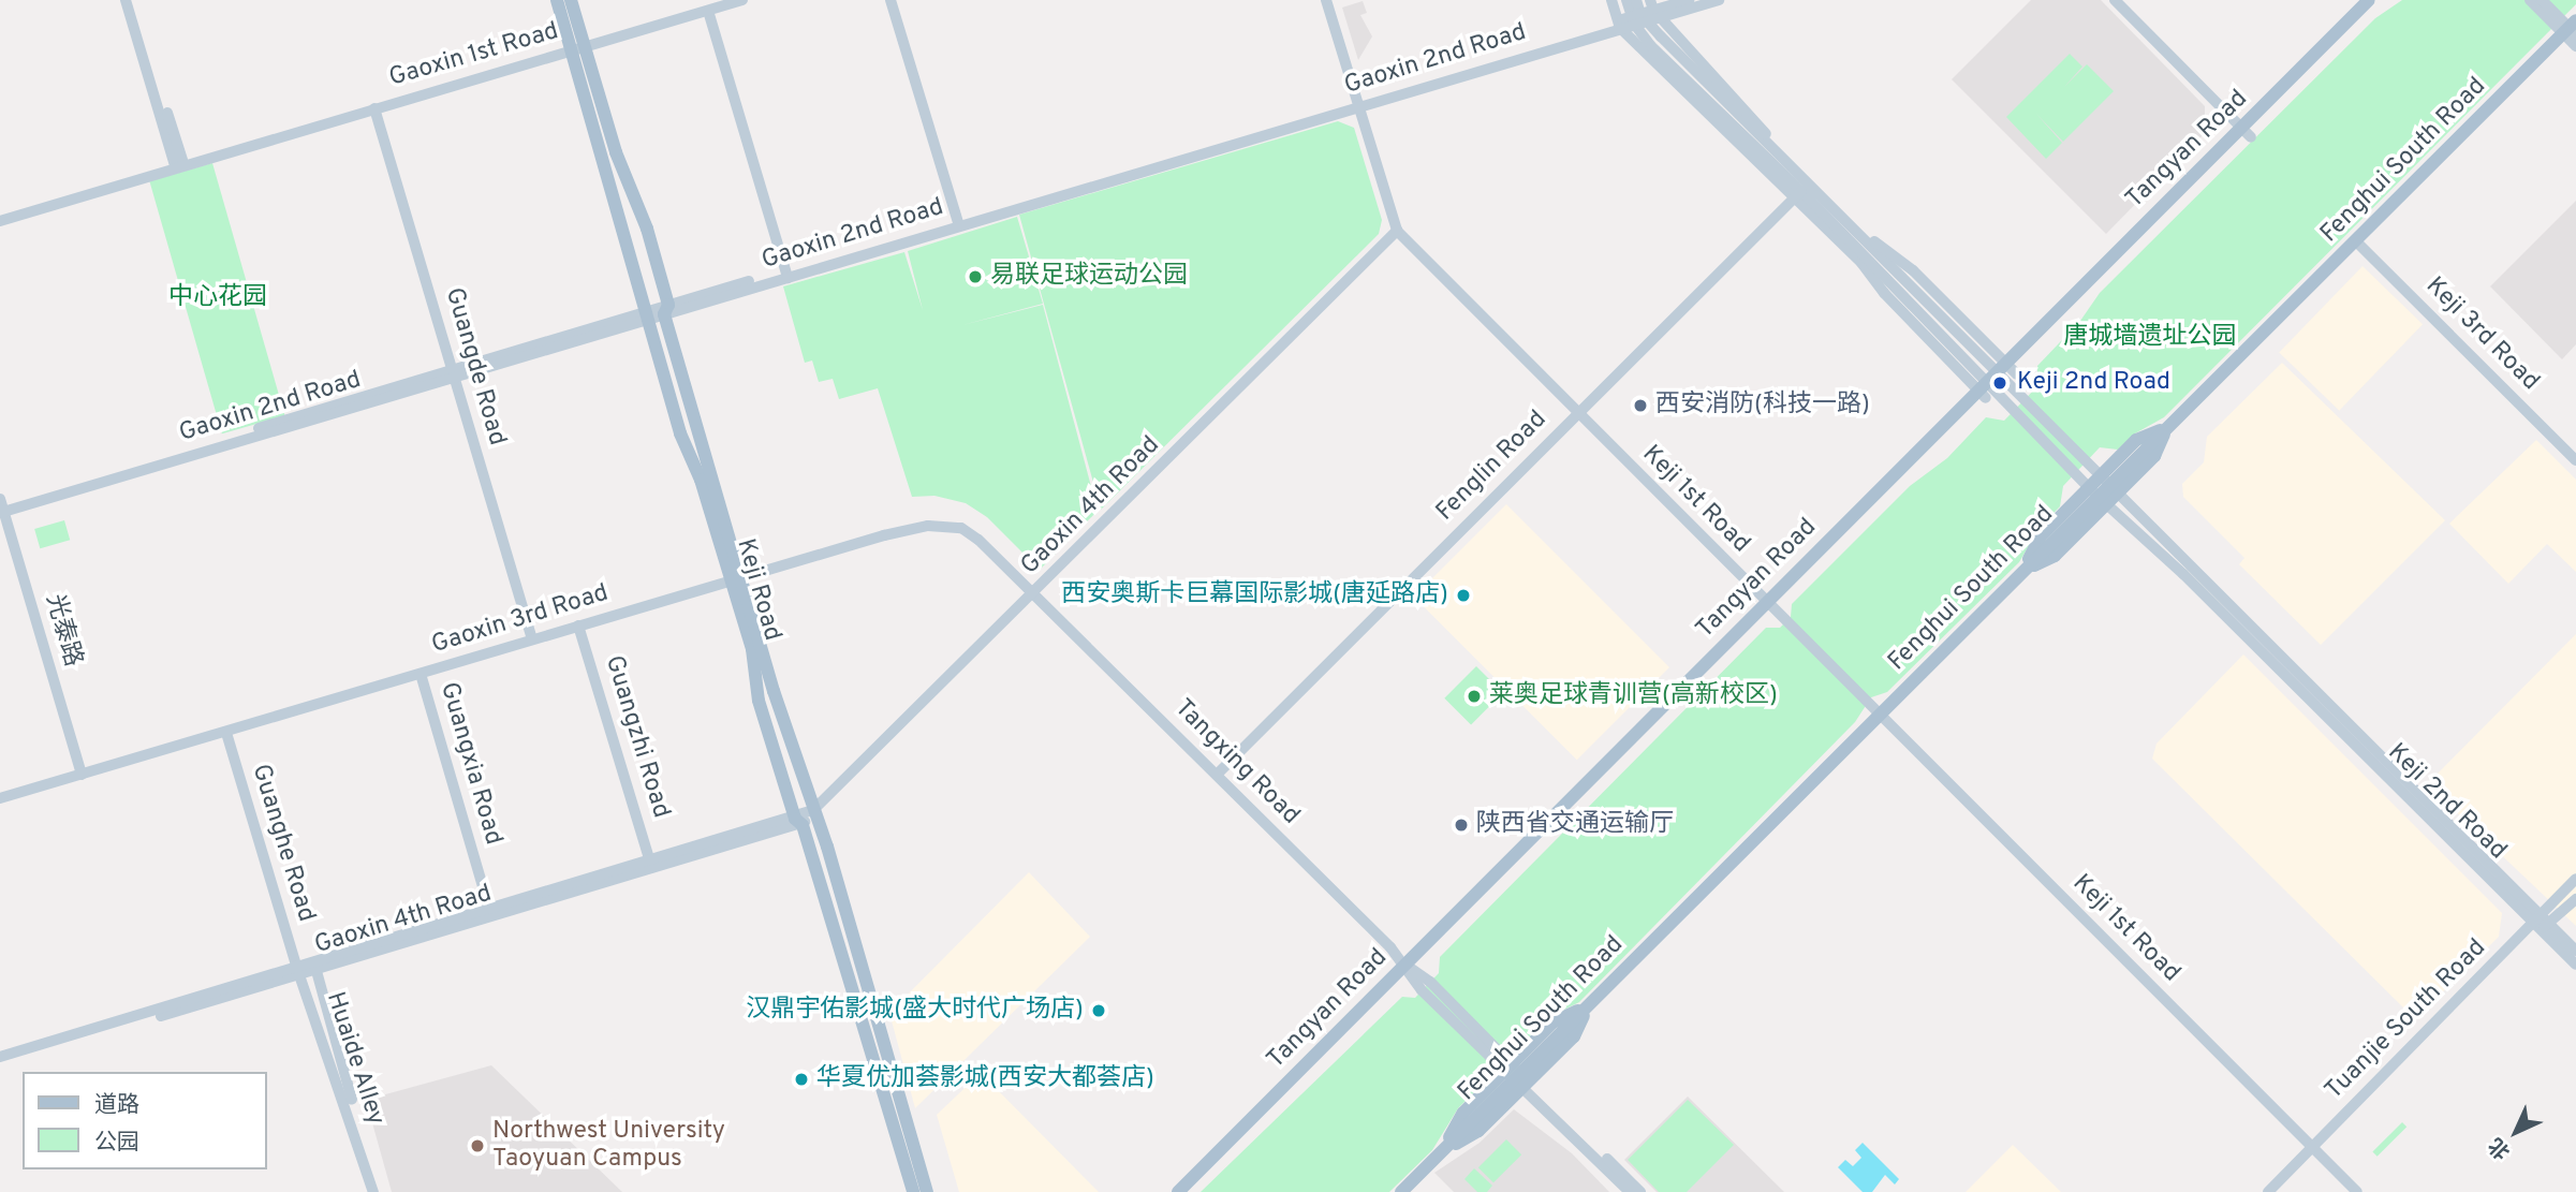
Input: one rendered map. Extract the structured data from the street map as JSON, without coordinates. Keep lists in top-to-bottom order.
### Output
{
  "streets": {
    "main road": ["Tangyan Road", "Fenghui South Road", "Keji Road"],
    "street": [
      "Gaoxin 1st Road",
      "Gaoxin 2nd Road",
      "Keji 3rd Road",
      "Guangde Road",
      "Fenglin Road",
      "Keji 1st Road",
      "Gaoxin 4th Road",
      "Gaoxin 3rd Road",
      "光泰路",
      "Guangzhi Road",
      "Tangxing Road",
      "Guangxia Road",
      "Keji 2nd Road",
      "Guanghe Road",
      "Tuanjie South Road",
      "Huaide Alley"
    ]
  },
  "crossings": [
    ["Gaoxin 1st Road", "Guangde Road"],
    ["Gaoxin 1st Road", "Keji Road"],
    ["Gaoxin 2nd Road", "Guangde Road"],
    ["Gaoxin 2nd Road", "Keji 1st Road"],
    ["Gaoxin 2nd Road", "Keji Road"],
    ["Gaoxin 2nd Road", "光泰路"],
    ["Gaoxin 2nd Road", "Keji 2nd Road"],
    ["Tangyan Road", "Keji 1st Road"],
    ["Tangyan Road", "Tangxing Road"],
    ["Tangyan Road", "Keji 2nd Road"],
    ["Fenghui South Road", "Keji 3rd Road"],
    ["Fenghui South Road", "Keji 1st Road"],
    ["Fenghui South Road", "Tangxing Road"],
    ["Fenghui South Road", "Keji 2nd Road"],
    ["Guangde Road", "Gaoxin 3rd Road"],
    ["Fenglin Road", "Keji 1st Road"],
    ["Fenglin Road", "Tangxing Road"],
    ["Fenglin Road", "Keji 2nd Road"],
    ["Keji 1st Road", "Gaoxin 4th Road"],
    ["Keji 1st Road", "Tuanjie South Road"],
    ["Gaoxin 4th Road", "Keji Road"],
    ["Gaoxin 4th Road", "Gaoxin 3rd Road"],
    ["Gaoxin 4th Road", "Guangzhi Road"],
    ["Gaoxin 4th Road", "Tangxing Road"],
    ["Gaoxin 4th Road", "Guangxia Road"],
    ["Gaoxin 4th Road", "Guanghe Road"],
    ["Gaoxin 4th Road", "Huaide Alley"],
    ["Keji Road", "Gaoxin 3rd Road"],
    ["Gaoxin 3rd Road", "光泰路"],
    ["Gaoxin 3rd Road", "Guangzhi Road"],
    ["Gaoxin 3rd Road", "Tangxing Road"],
    ["Gaoxin 3rd Road", "Guangxia Road"],
    ["Gaoxin 3rd Road", "Guanghe Road"],
    ["Keji 2nd Road", "Tuanjie South Road"],
    ["Guanghe Road", "Huaide Alley"]
  ],
  "parks": ["中心花园", "唐城墙遗址公园"],
  "places": [
    "易联足球运动公园",
    "Keji 2nd Road",
    "西安消防(科技一路)",
    "西安奥斯卡巨幕国际影城(唐延路店)",
    "莱奥足球青训营(高新校区)",
    "陕西省交通运输厅",
    "汉鼎宇佑影城(盛大时代广场店)",
    "华夏优加荟影城(西安大都荟店)",
    "Northwest University Taoyuan Campus"
  ],
  "legend": ["道路", "公园"],
  "north": "bottom left"
}
